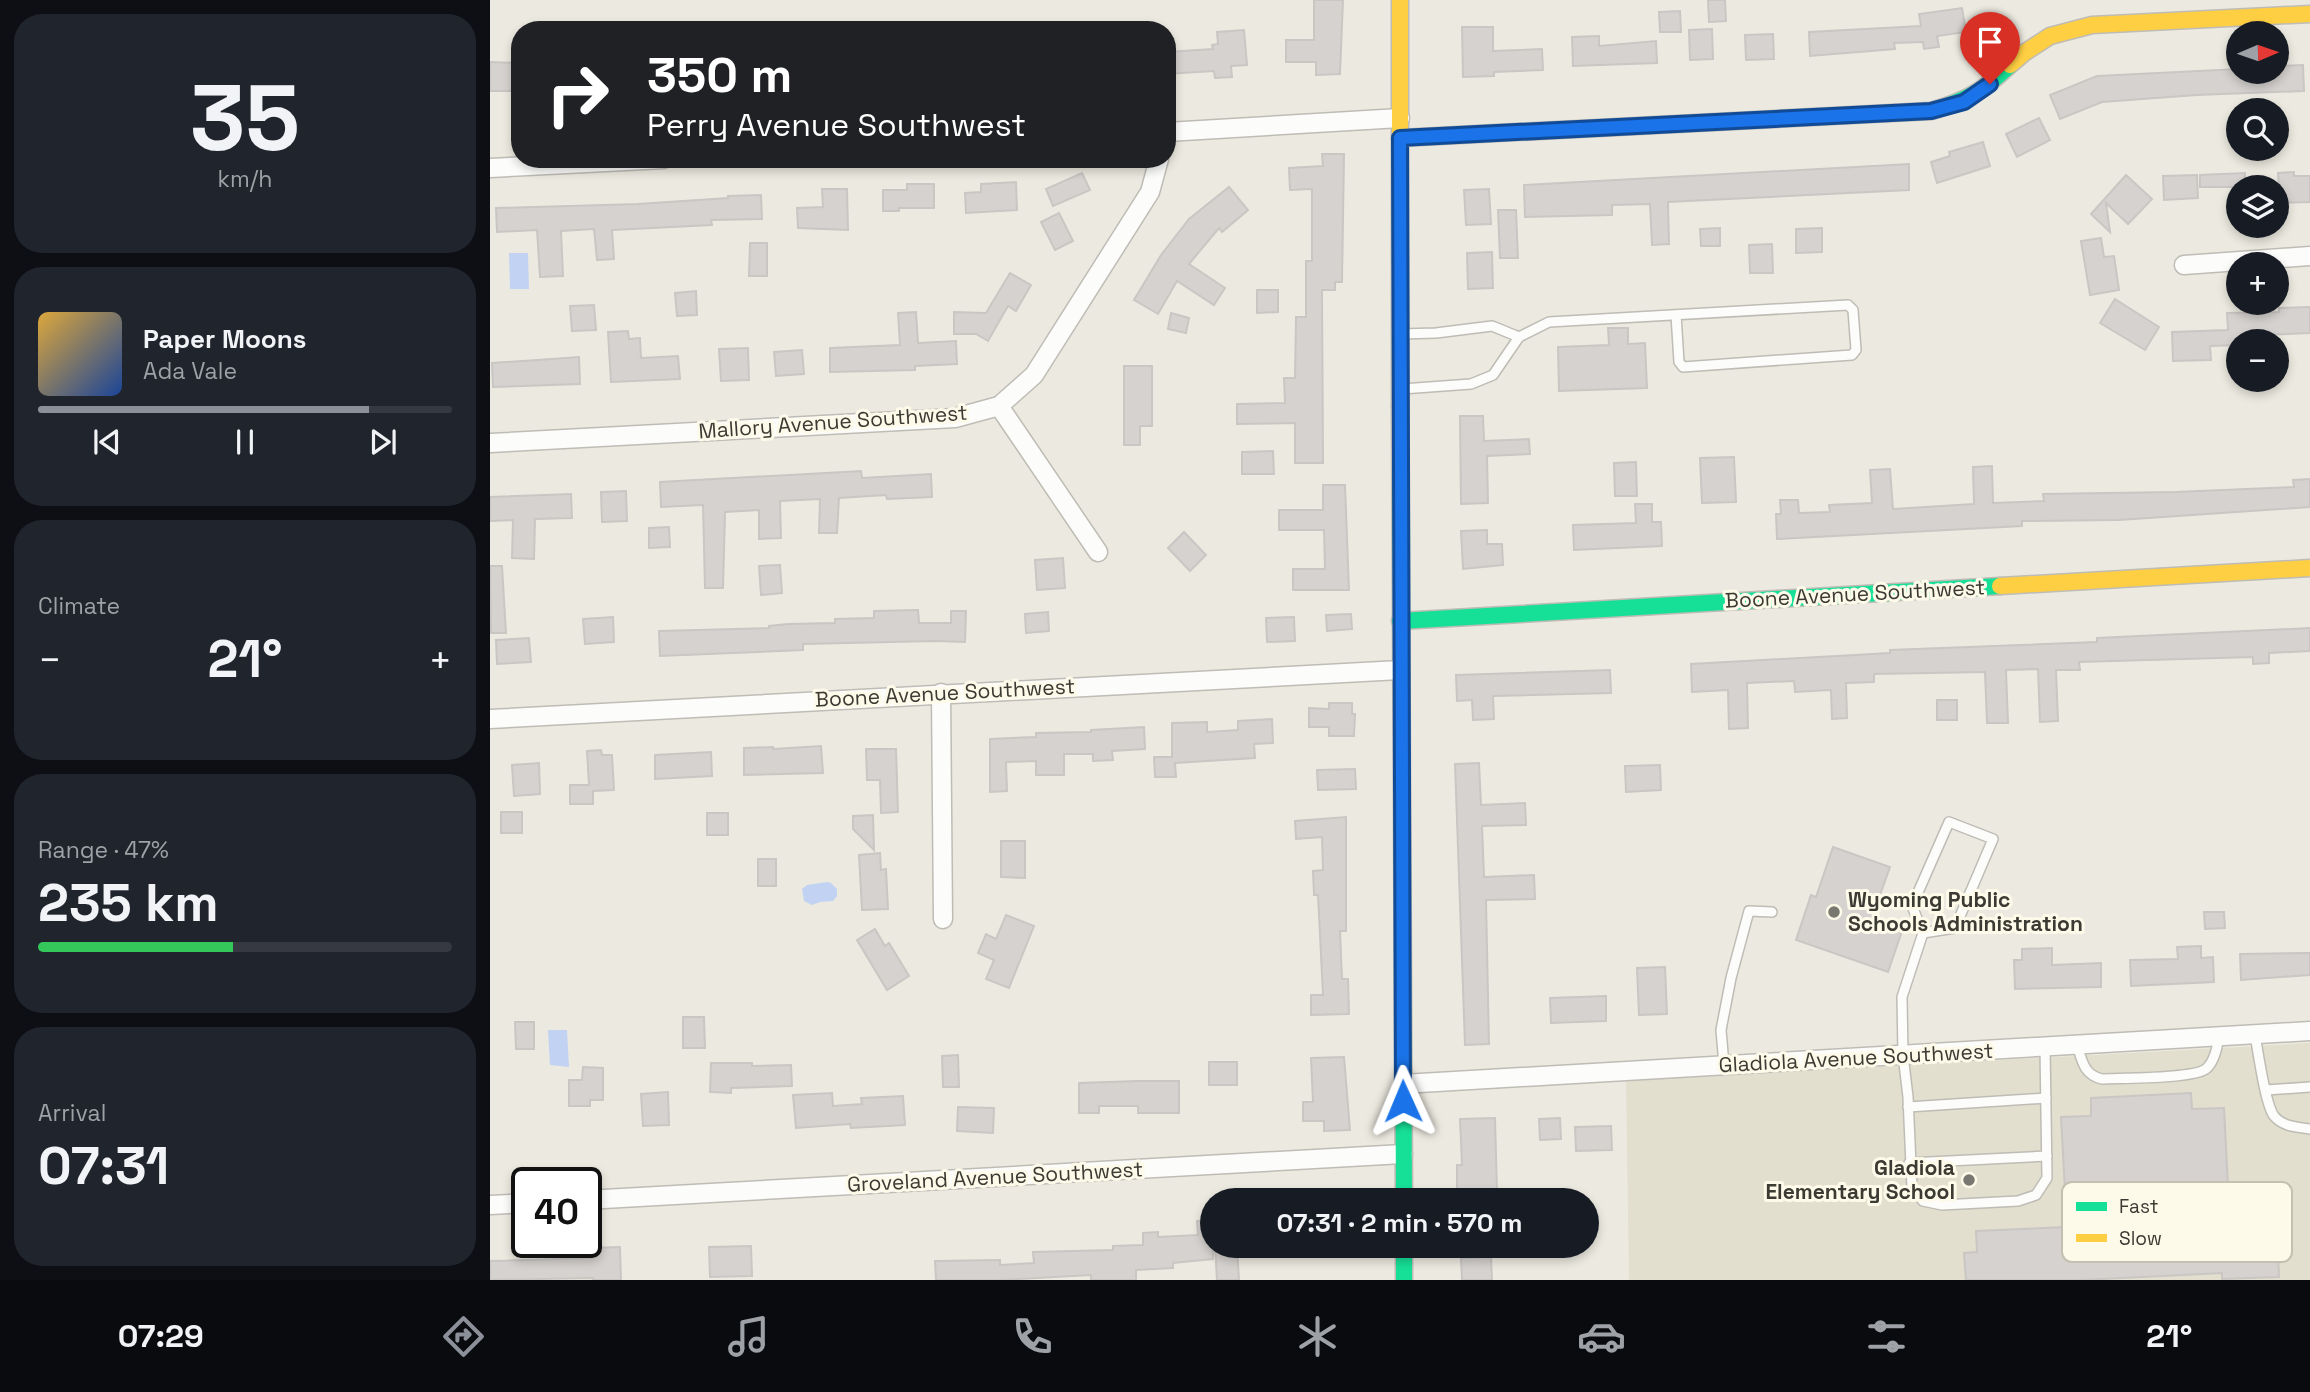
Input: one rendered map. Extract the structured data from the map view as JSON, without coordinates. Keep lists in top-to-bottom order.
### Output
{
  "streets": {
    "street": [
      "Mallory Avenue Southwest",
      "Boone Avenue Southwest",
      "Gladiola Avenue Southwest",
      "Groveland Avenue Southwest"
    ]
  },
  "places": ["Wyoming Public Schools Administration", "Gladiola Elementary School"],
  "legend": ["Fast", "Slow"],
  "north": "right",
  "page": {
    "tile": [
      ["35", "km/h"],
      "Climate",
      ["Range · 47%", "235 km"],
      ["Arrival", "07:31"]
    ],
    "map_buttons": ["+", "−"],
    "turn": ["350 m", "Perry Avenue Southwest"],
    "song": ["Paper Moons", "Ada Vale"],
    "heat": ["−", "21°", "+"],
    "limit": "40",
    "trip": "07:31 · 2 min · 570 m",
    "tabs": ["07:29", "21°"]
  }
}
